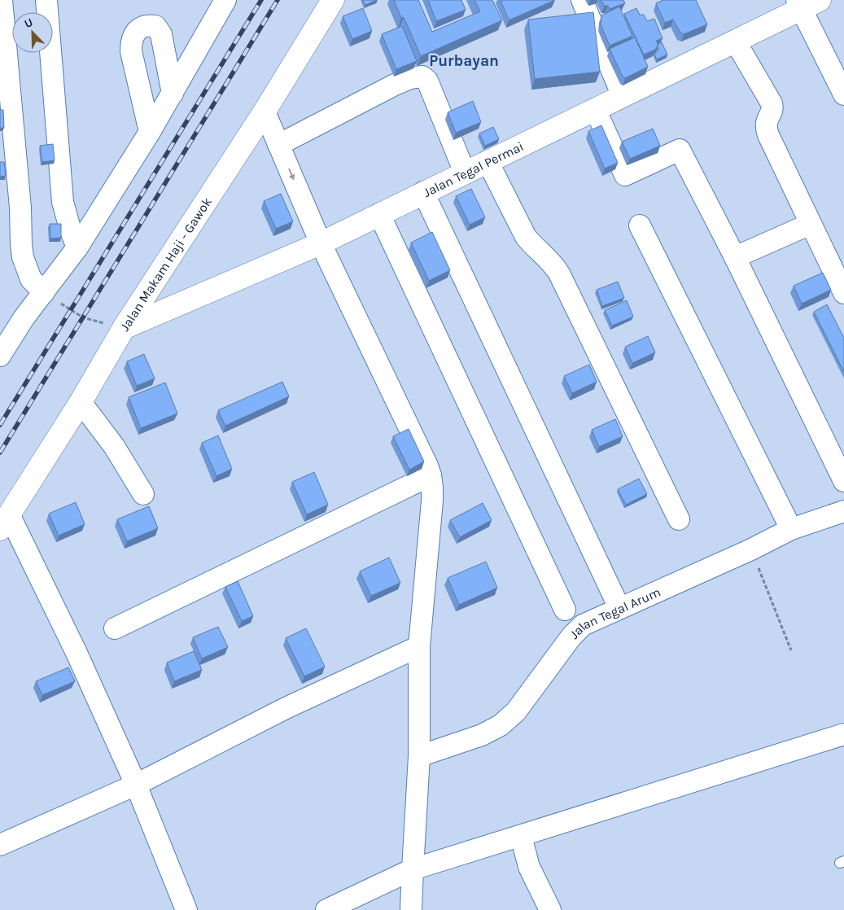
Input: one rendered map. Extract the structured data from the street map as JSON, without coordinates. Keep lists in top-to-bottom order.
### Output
{
  "streets": {
    "street": ["Jalan Tegal Permai", "Jalan Makam Haji - Gawok", "Jalan Tegal Arum"]
  },
  "crossings": [
    ["Jalan Tegal Permai", "Jalan Makam Haji - Gawok"]
  ],
  "districts": ["Purbayan"],
  "north": "top left"
}
